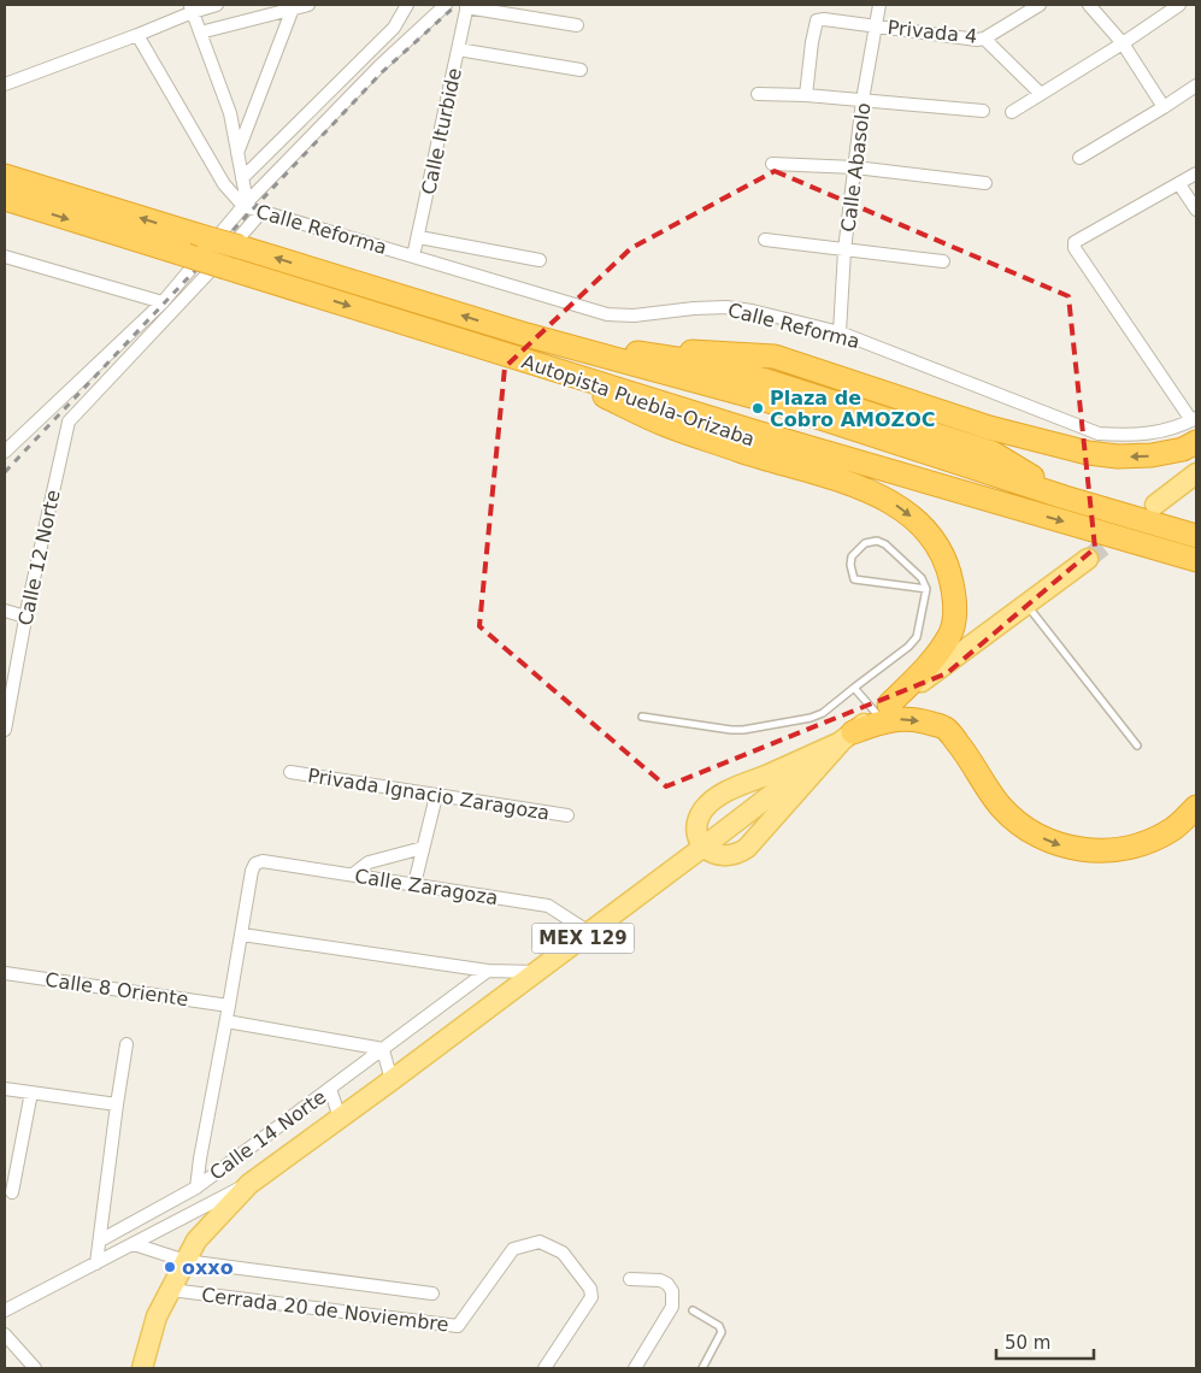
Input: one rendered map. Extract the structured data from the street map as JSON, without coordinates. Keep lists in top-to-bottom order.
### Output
{
  "streets": {
    "highway": ["Autopista Puebla-Orizaba"],
    "main road": ["MEX 129"],
    "street": [
      "Privada 4",
      "Calle Iturbide",
      "Calle Abasolo",
      "Calle Reforma",
      "Calle 12 Norte",
      "Privada Ignacio Zaragoza",
      "Calle Zaragoza",
      "Calle 8 Oriente",
      "Calle 14 Norte",
      "Cerrada 20 de Noviembre"
    ]
  },
  "crossings": [
    ["Privada 4", "Calle Abasolo"],
    ["Calle Iturbide", "Calle Reforma"],
    ["Calle Abasolo", "Calle Reforma"],
    ["Calle Reforma", "Calle 12 Norte"],
    ["Calle Zaragoza", "MEX 129"],
    ["Calle Zaragoza", "Calle 14 Norte"],
    ["MEX 129", "Cerrada 20 de Noviembre"],
    ["Calle 8 Oriente", "Calle 14 Norte"]
  ],
  "places": ["Plaza de Cobro AMOZOC", "oxxo"],
  "scale_bar": "50 m"
}
